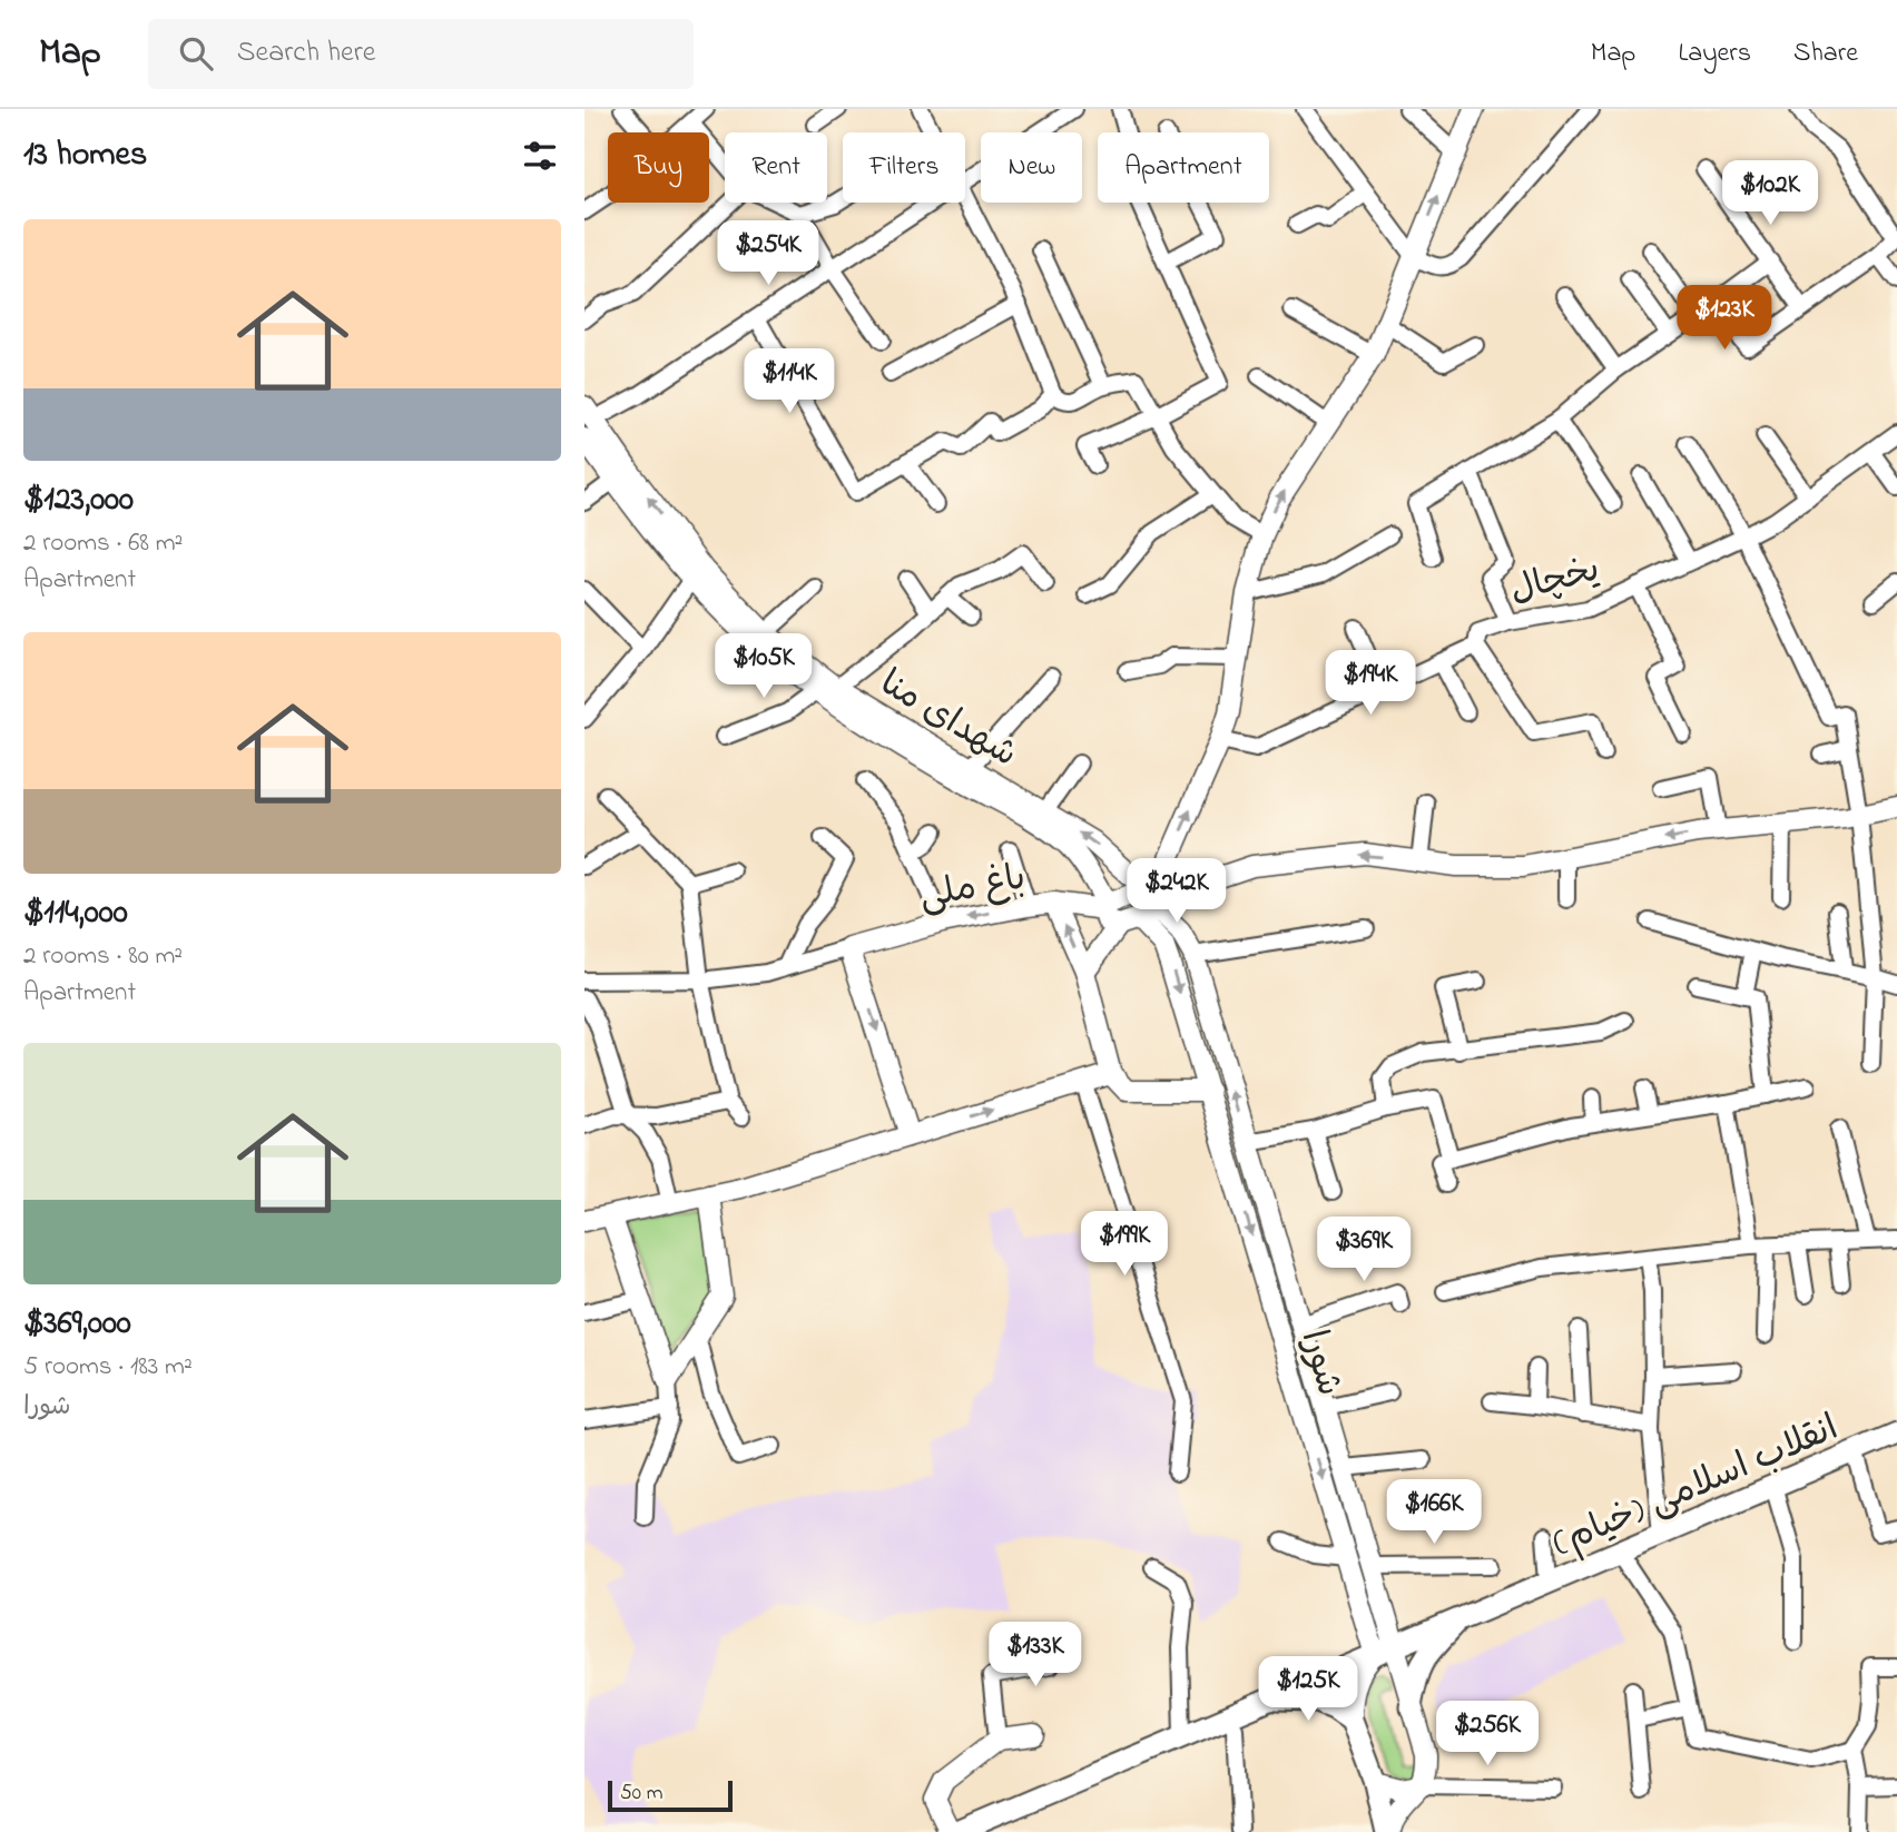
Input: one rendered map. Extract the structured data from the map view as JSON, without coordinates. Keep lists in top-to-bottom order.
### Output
{
  "streets": {
    "main road": ["انقلاب اسلامی (خیام)"],
    "street": [
      "یخچال",
      "شهدای منا",
      "باغ ملی",
      "شورا"
    ]
  },
  "crossings": [
    ["شهدای منا", "شورا"],
    ["شورا", "انقلاب اسلامی (خیام)"]
  ],
  "scale_bar": "50 m",
  "page": {
    "header": "Map",
    "search": "Search here",
    "nav": ["Map", "Layers", "Share"],
    "heading": "13 homes",
    "chip": [
      "Buy",
      "Rent",
      "Filters",
      "New",
      "Apartment"
    ],
    "price": [
      "$102K",
      "$254K",
      "$123K",
      "$114K",
      "$105K",
      "$194K",
      "$242K",
      "$199K",
      "$369K",
      "$166K",
      "$133K",
      "$125K",
      "$256K"
    ],
    "list": [
      {
        "name": "$123,000",
        "note": "2 rooms · 68 m² · Apartment"
      },
      {
        "name": "$114,000",
        "note": "2 rooms · 80 m² · Apartment"
      },
      {
        "name": "$369,000",
        "note": "5 rooms · 183 m² · شورا"
      }
    ],
    "scale": "50 m"
  }
}
